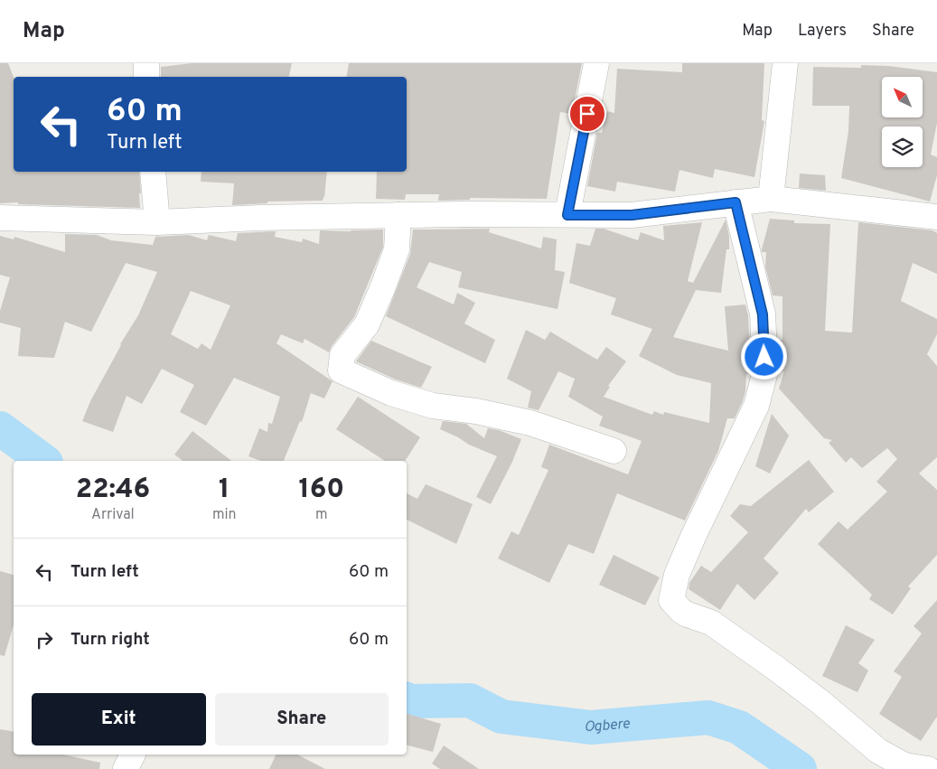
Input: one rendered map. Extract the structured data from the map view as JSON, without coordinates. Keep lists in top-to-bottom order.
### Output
{
  "water": ["Ogbere"],
  "north": "top left",
  "page": {
    "header": "Map",
    "nav": ["Map", "Layers", "Share"],
    "turn": ["60 m", "Turn left"],
    "eta": [
      "22:46",
      "Arrival",
      "1",
      "min",
      "160",
      "m"
    ],
    "list": [
      {
        "name": "Turn left",
        "value": "60 m"
      },
      {
        "name": "Turn right",
        "value": "60 m"
      }
    ],
    "buttons": ["Exit", "Share"]
  }
}
